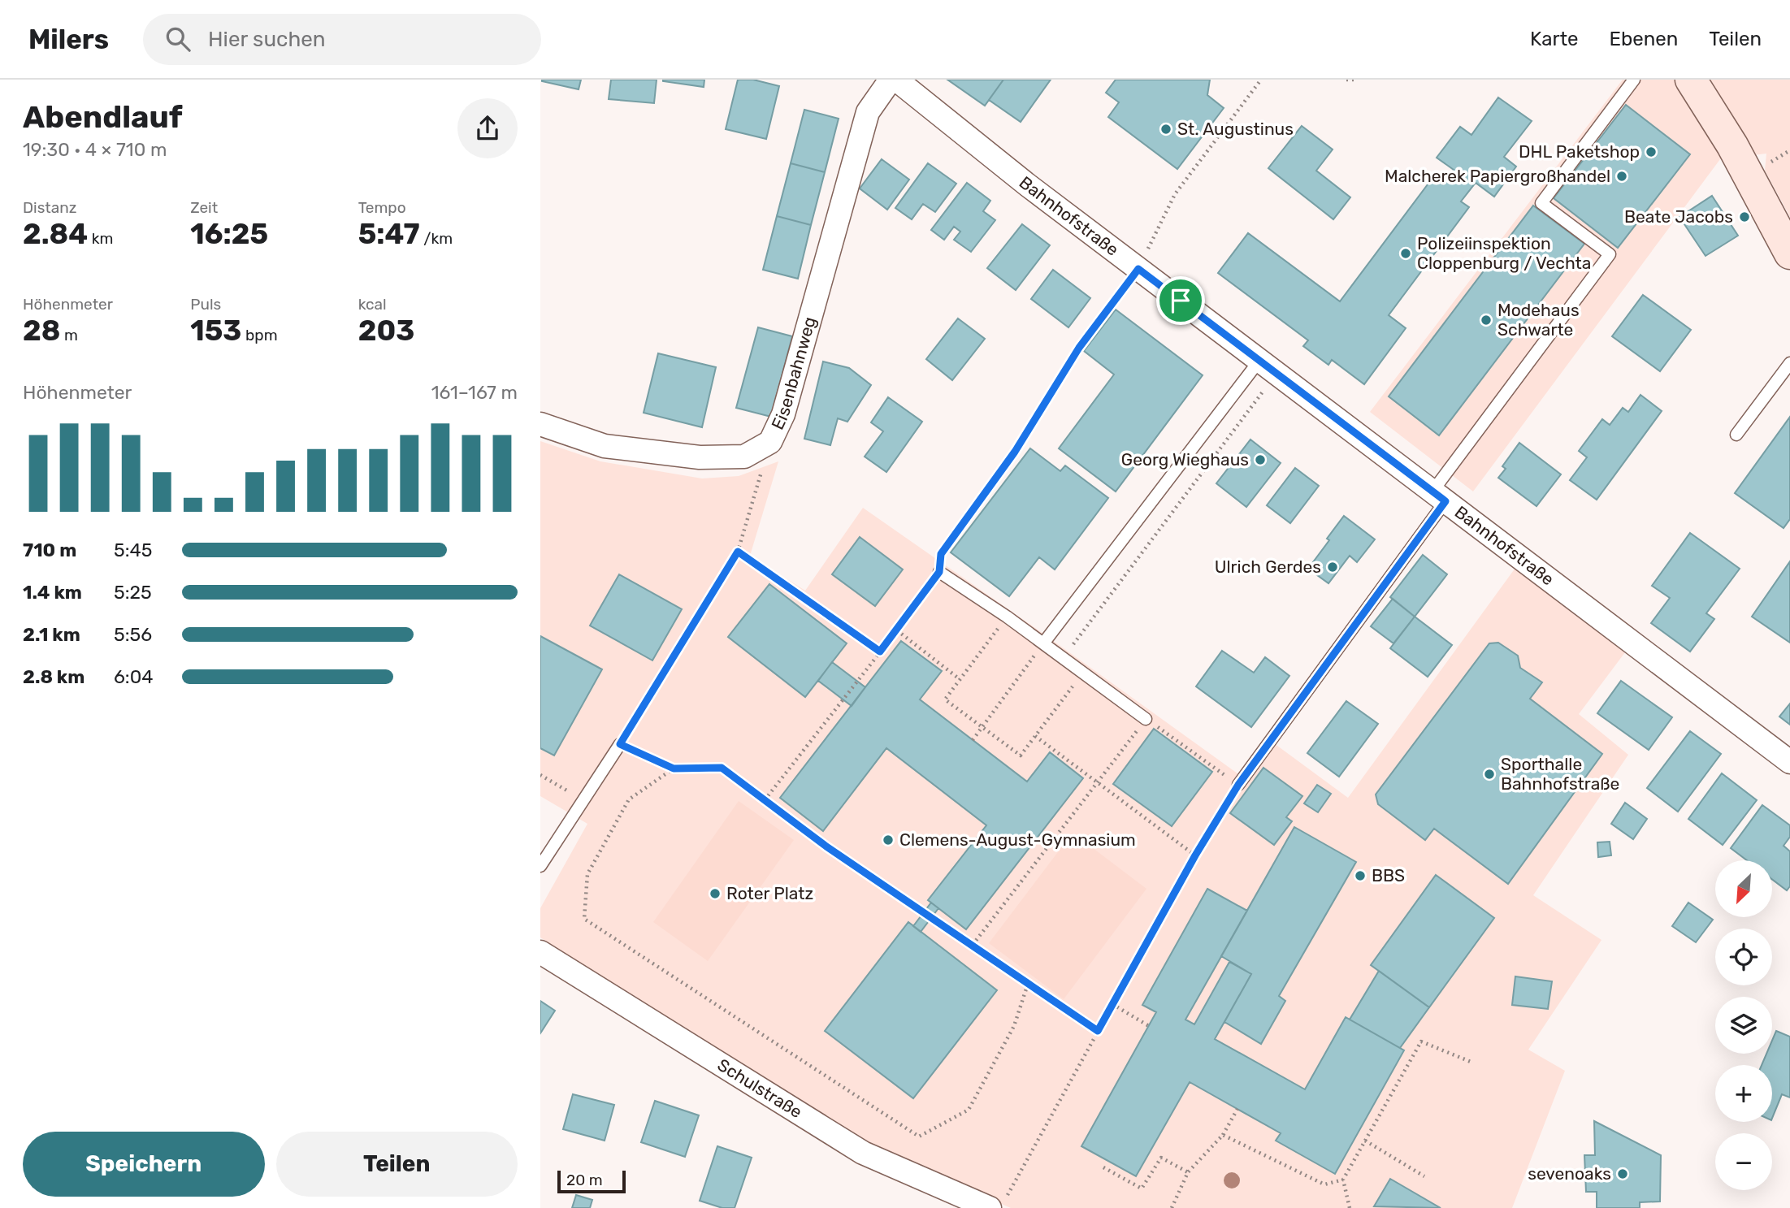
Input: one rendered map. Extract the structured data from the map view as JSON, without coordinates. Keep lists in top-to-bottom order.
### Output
{
  "streets": {
    "street": ["Bahnhofstraße", "Eisenbahnweg", "Schulstraße"]
  },
  "places": [
    "St. Augustinus",
    "DHL Paketshop",
    "Malcherek Papiergroßhandel",
    "Beate Jacobs",
    "Polizeiinspektion Cloppenburg / Vechta",
    "Modehaus Schwarte",
    "Georg Wieghaus",
    "Ulrich Gerdes",
    "Sporthalle Bahnhofstraße",
    "Clemens-August-Gymnasium",
    "BBS",
    "Roter Platz",
    "sevenoaks"
  ],
  "scale_bar": "20 m",
  "north": "bottom left",
  "page": {
    "header": "Milers",
    "search": "Hier suchen",
    "nav": ["Karte", "Ebenen", "Teilen"],
    "heading": ["Abendlauf", "19:30 · 4 × 710 m"],
    "stats": [
      ["Distanz", "2.84 km"],
      ["Zeit", "16:25"],
      ["Tempo", "5:47 /km"],
      ["Höhenmeter", "28 m"],
      ["Puls", "153 bpm"],
      ["kcal", "203"]
    ],
    "chart": ["Höhenmeter", "161–167 m"],
    "list": [
      {
        "name": "710 m",
        "note": "5:45"
      },
      {
        "name": "1.4 km",
        "note": "5:25"
      },
      {
        "name": "2.1 km",
        "note": "5:56"
      },
      {
        "name": "2.8 km",
        "note": "6:04"
      }
    ],
    "map_buttons": ["+", "−"],
    "buttons": ["Speichern", "Teilen"],
    "scale": "20 m"
  }
}
